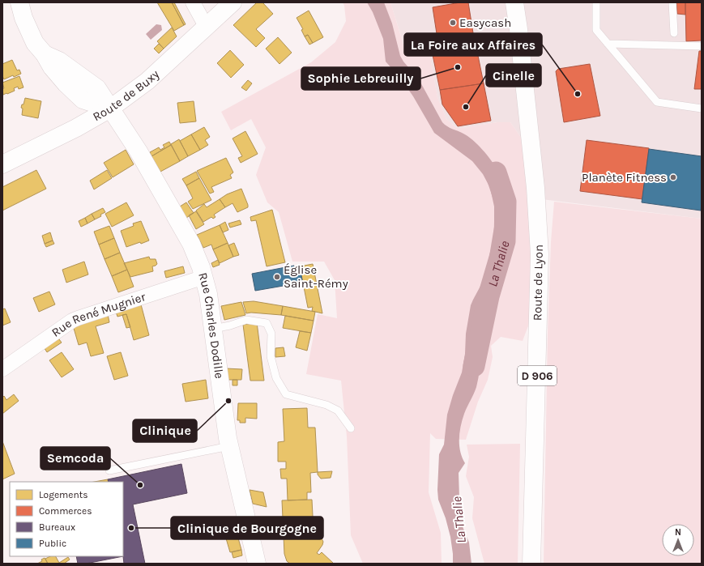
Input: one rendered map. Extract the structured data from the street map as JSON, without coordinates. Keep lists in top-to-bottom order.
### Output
{
  "streets": {
    "main road": [
      "Route de Buxy",
      "Route de Lyon",
      "Rue Charles Dodille",
      "D 906"
    ],
    "street": ["Rue René Mugnier"]
  },
  "crossings": [
    ["Route de Buxy", "Rue Charles Dodille"],
    ["Rue René Mugnier", "Rue Charles Dodille"]
  ],
  "water": ["La Thalie"],
  "places": [
    "Easycash",
    "Sophie Lebreuilly",
    "La Foire aux Affaires",
    "Cinelle",
    "Planète Fitness",
    "Église Saint-Rémy",
    "Clinique",
    "Semcoda",
    "Clinique de Bourgogne"
  ],
  "legend": [
    "Logements",
    "Commerces",
    "Bureaux",
    "Public"
  ],
  "north": "top"
}
